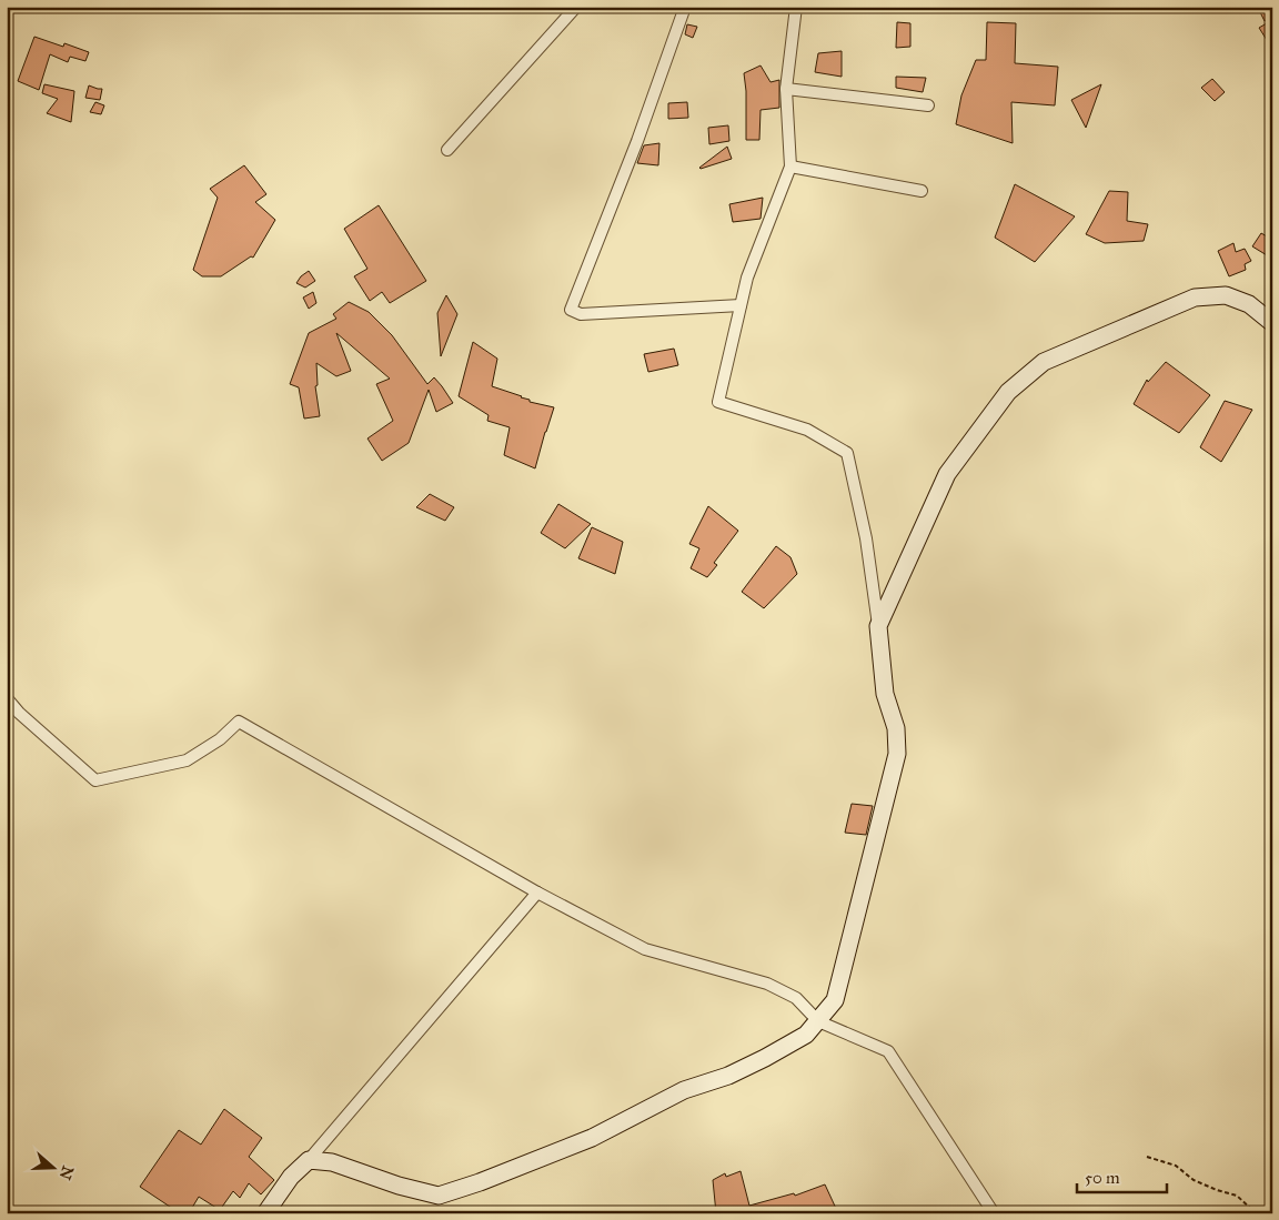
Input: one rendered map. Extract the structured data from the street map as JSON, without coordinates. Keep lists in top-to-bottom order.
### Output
{
  "scale_bar": "50 m",
  "north": "right"
}
